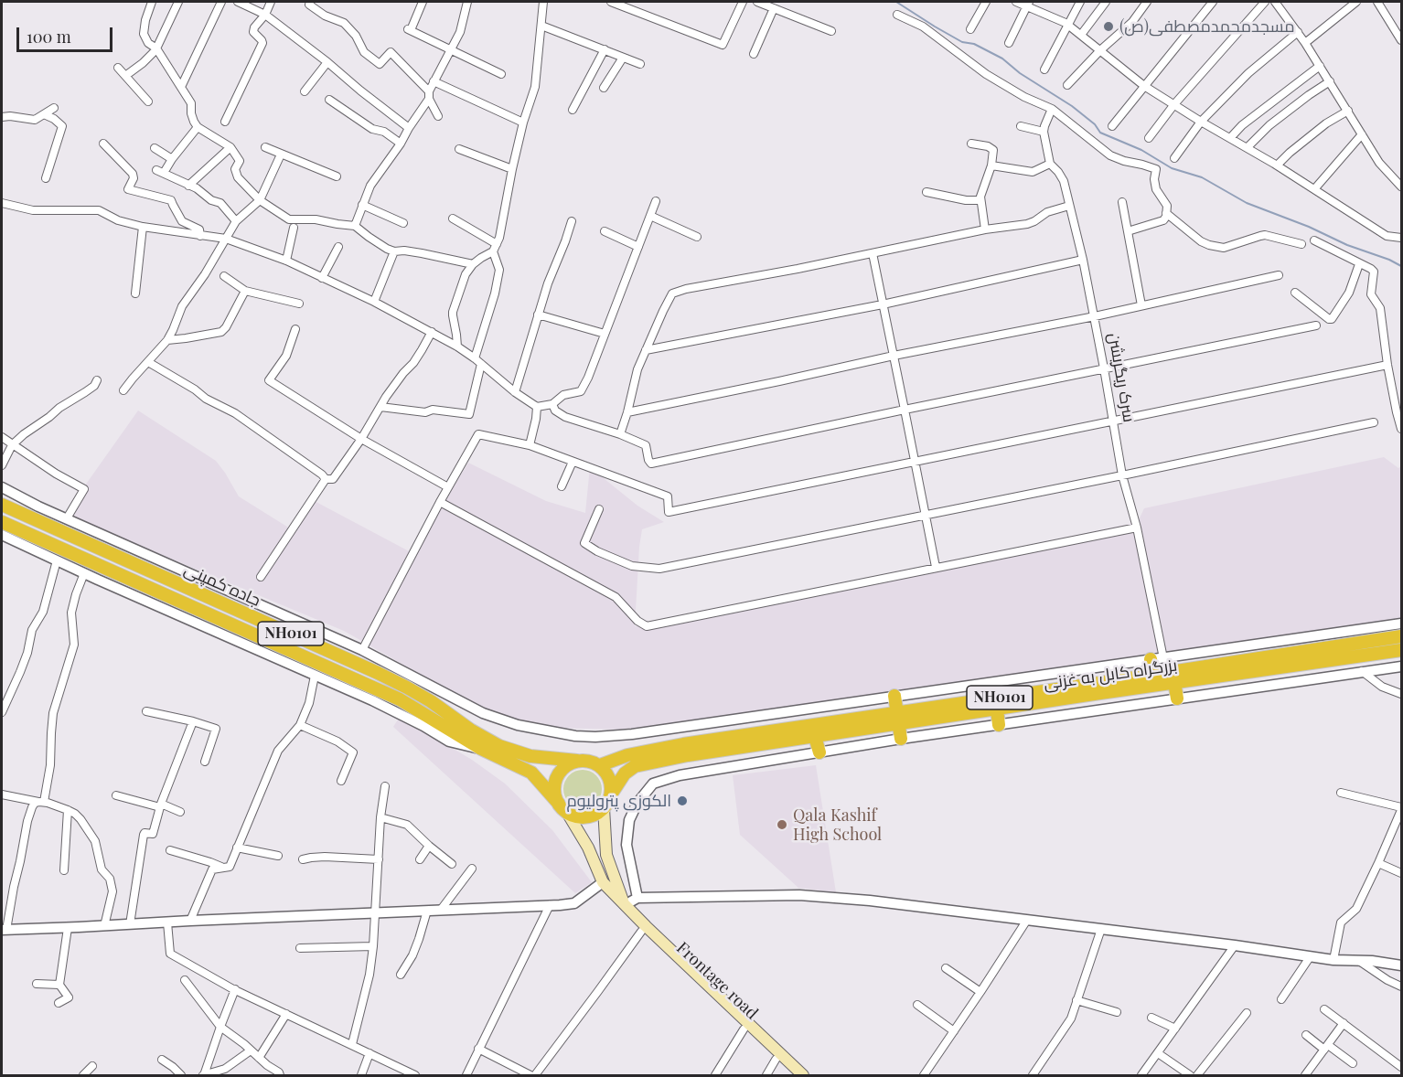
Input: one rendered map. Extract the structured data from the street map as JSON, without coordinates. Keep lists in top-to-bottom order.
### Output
{
  "streets": {
    "highway": ["جاده کمپنی", "NH0101", "بزرگراه کابل به غزنی"],
    "main road": ["Frontage road"],
    "street": ["سرک ریگریشن"]
  },
  "crossings": [
    ["جاده کمپنی", "NH0101"],
    ["جاده کمپنی", "بزرگراه کابل به غزنی"],
    ["NH0101", "بزرگراه کابل به غزنی"]
  ],
  "places": ["مسجدمحمدمصطفی(ص)", "الکوزی پترولیوم", "Qala Kashif High School"],
  "scale_bar": "100 m"
}
